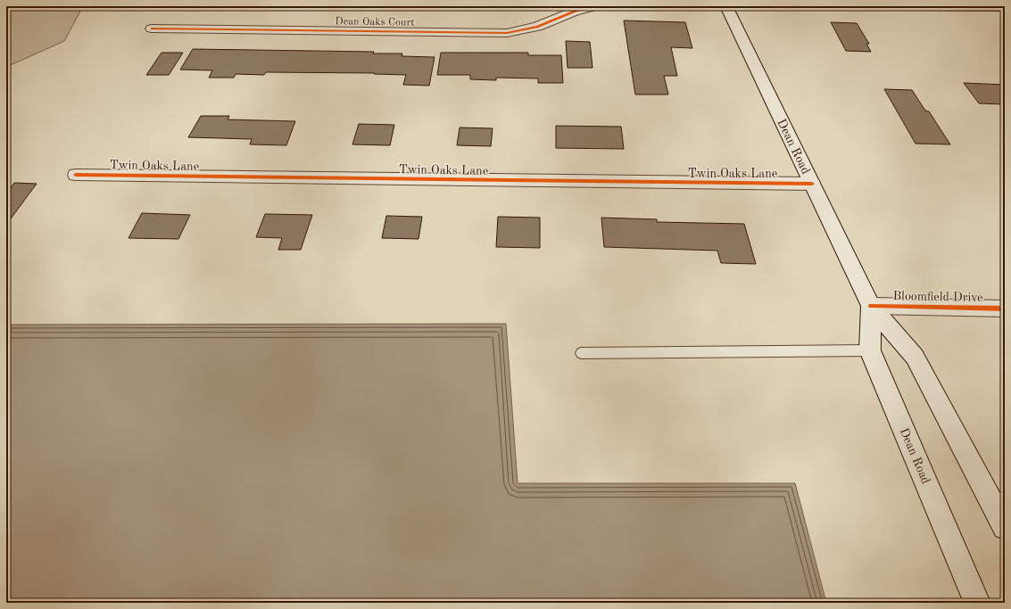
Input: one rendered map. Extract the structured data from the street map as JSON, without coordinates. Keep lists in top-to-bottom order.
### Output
{
  "streets": {
    "street": [
      "Dean Oaks Court",
      "Dean Road",
      "Twin Oaks Lane",
      "Bloomfield Drive"
    ]
  },
  "crossings": [
    ["Dean Road", "Twin Oaks Lane"],
    ["Dean Road", "Bloomfield Drive"]
  ]
}
